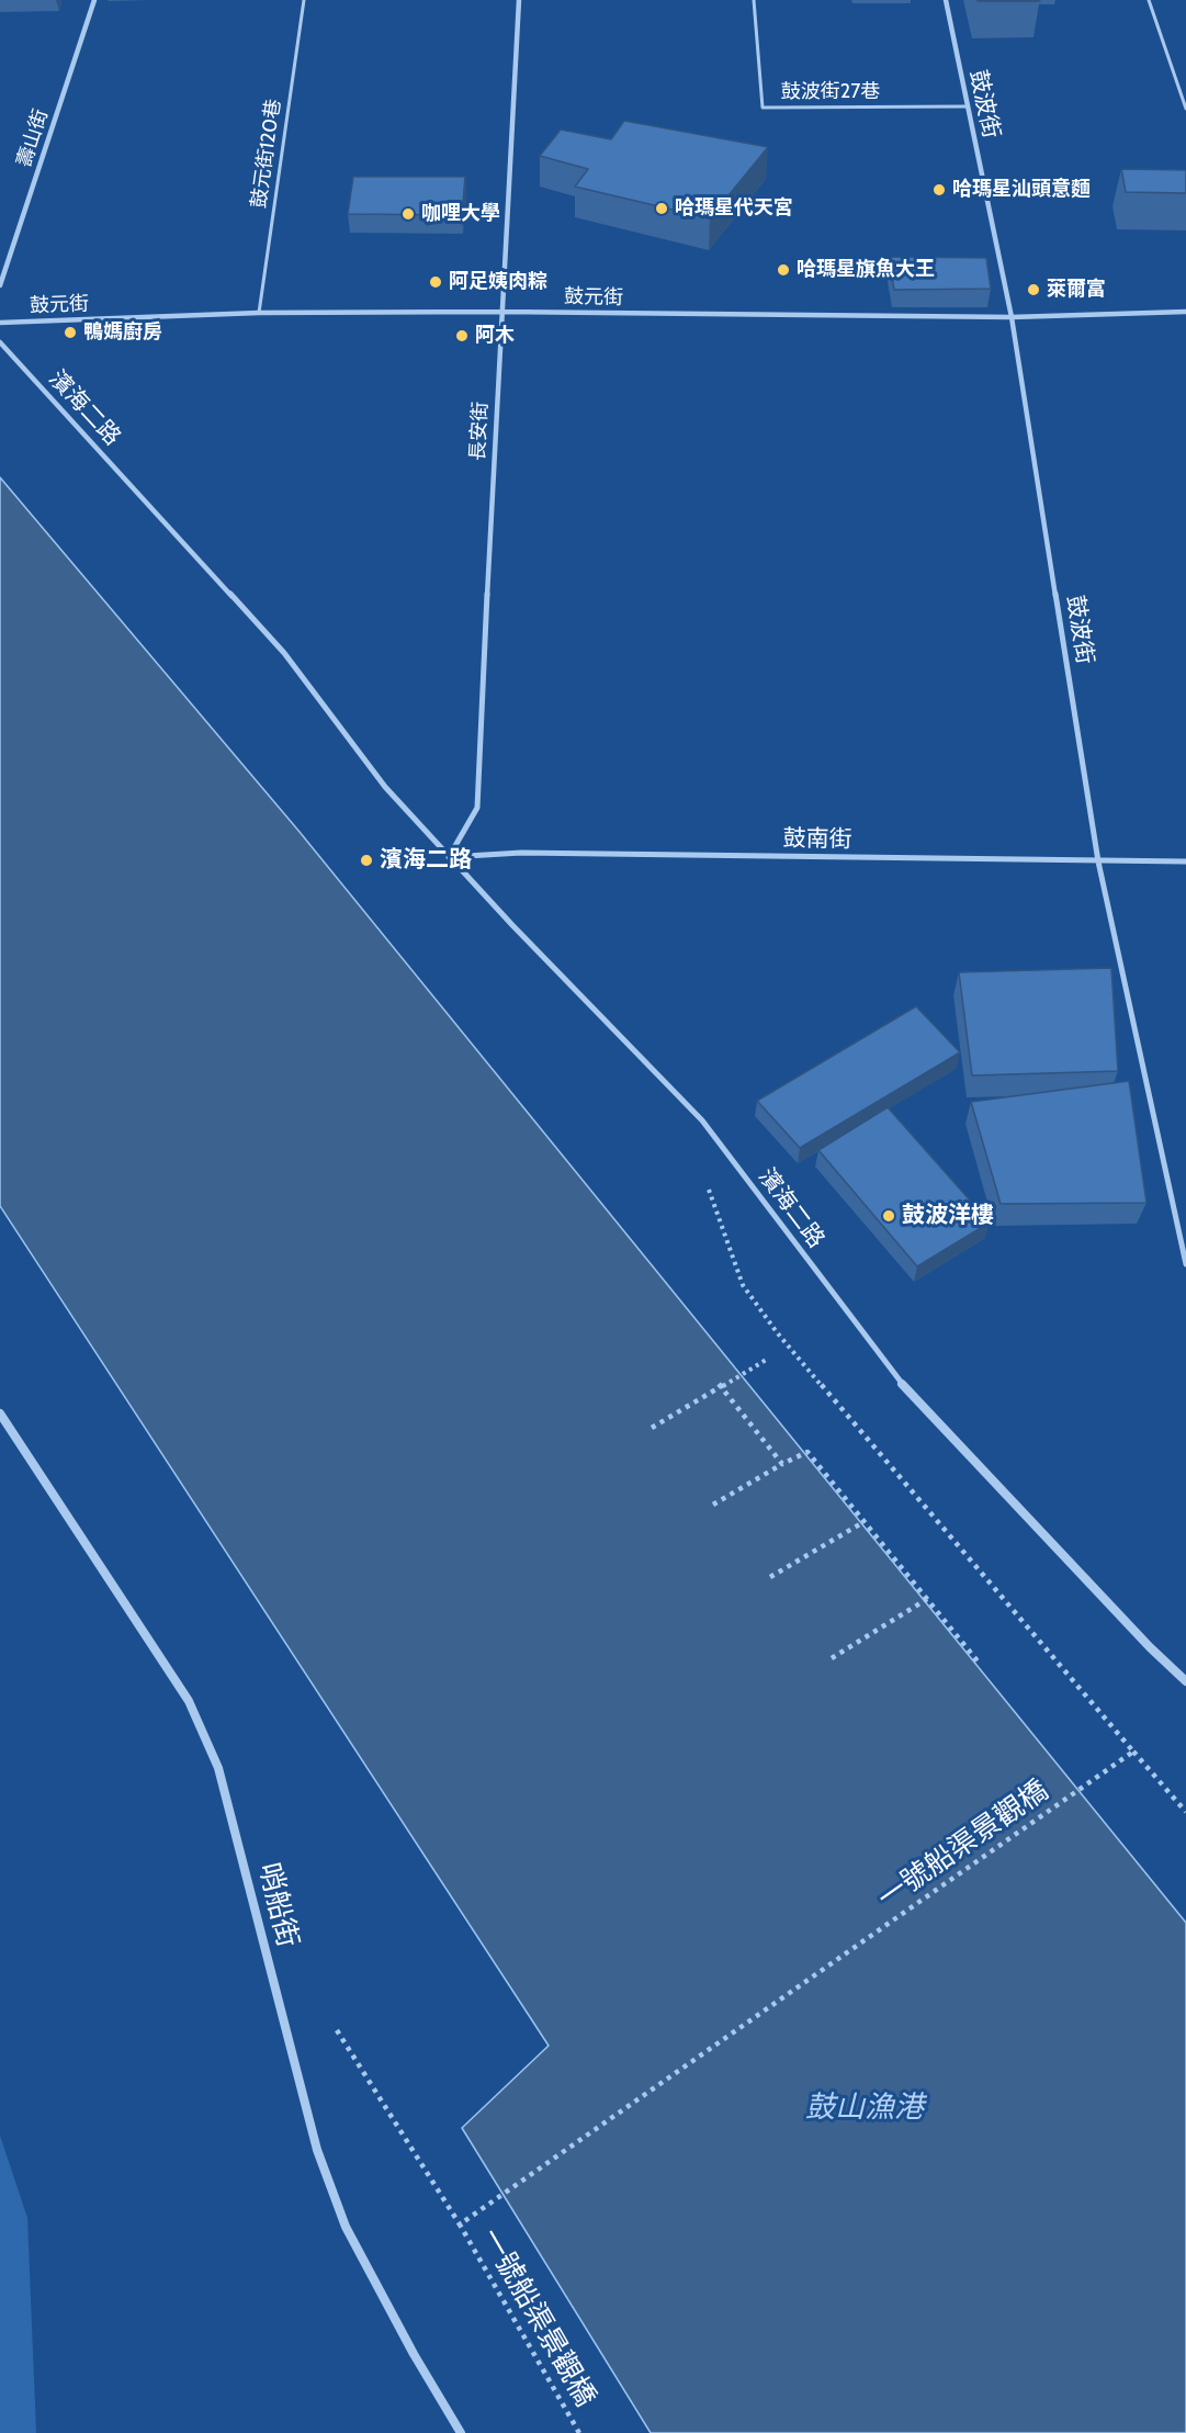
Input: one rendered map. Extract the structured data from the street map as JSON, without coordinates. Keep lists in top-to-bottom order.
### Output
{
  "streets": {
    "street": [
      "鼓波街",
      "壽山街",
      "鼓元街",
      "濱海二路",
      "長安街",
      "鼓南街",
      "哨船街"
    ],
    "lane": ["鼓波街27巷", "鼓元街120巷"],
    "path": ["一號船渠景觀橋"]
  },
  "crossings": [
    ["鼓波街27巷", "鼓波街"],
    ["鼓波街", "鼓元街"],
    ["鼓波街", "鼓南街"],
    ["鼓元街120巷", "鼓元街"],
    ["鼓元街", "長安街"],
    ["濱海二路", "長安街"],
    ["濱海二路", "鼓南街"],
    ["長安街", "鼓南街"]
  ],
  "water": ["鼓山漁港"],
  "places": [
    "哈瑪星汕頭意麵",
    "哈瑪星代天宮",
    "咖哩大學",
    "哈瑪星旗魚大王",
    "阿足姨肉粽",
    "萊爾富",
    "鴨媽廚房",
    "阿木",
    "濱海二路",
    "鼓波洋樓"
  ]
}
